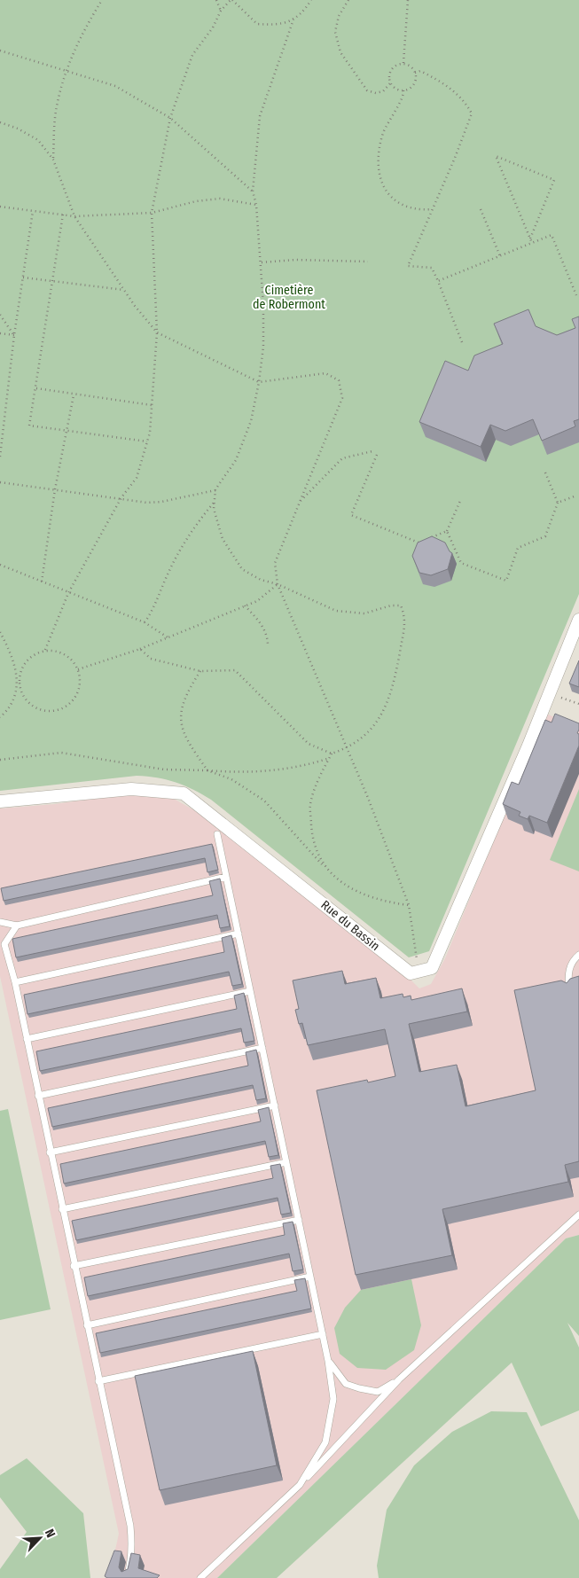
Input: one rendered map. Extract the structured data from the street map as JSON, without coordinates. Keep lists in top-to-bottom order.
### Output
{
  "streets": {
    "street": ["Rue du Bassin"]
  },
  "parks": ["Cimetière de Robermont"],
  "north": "top right"
}
